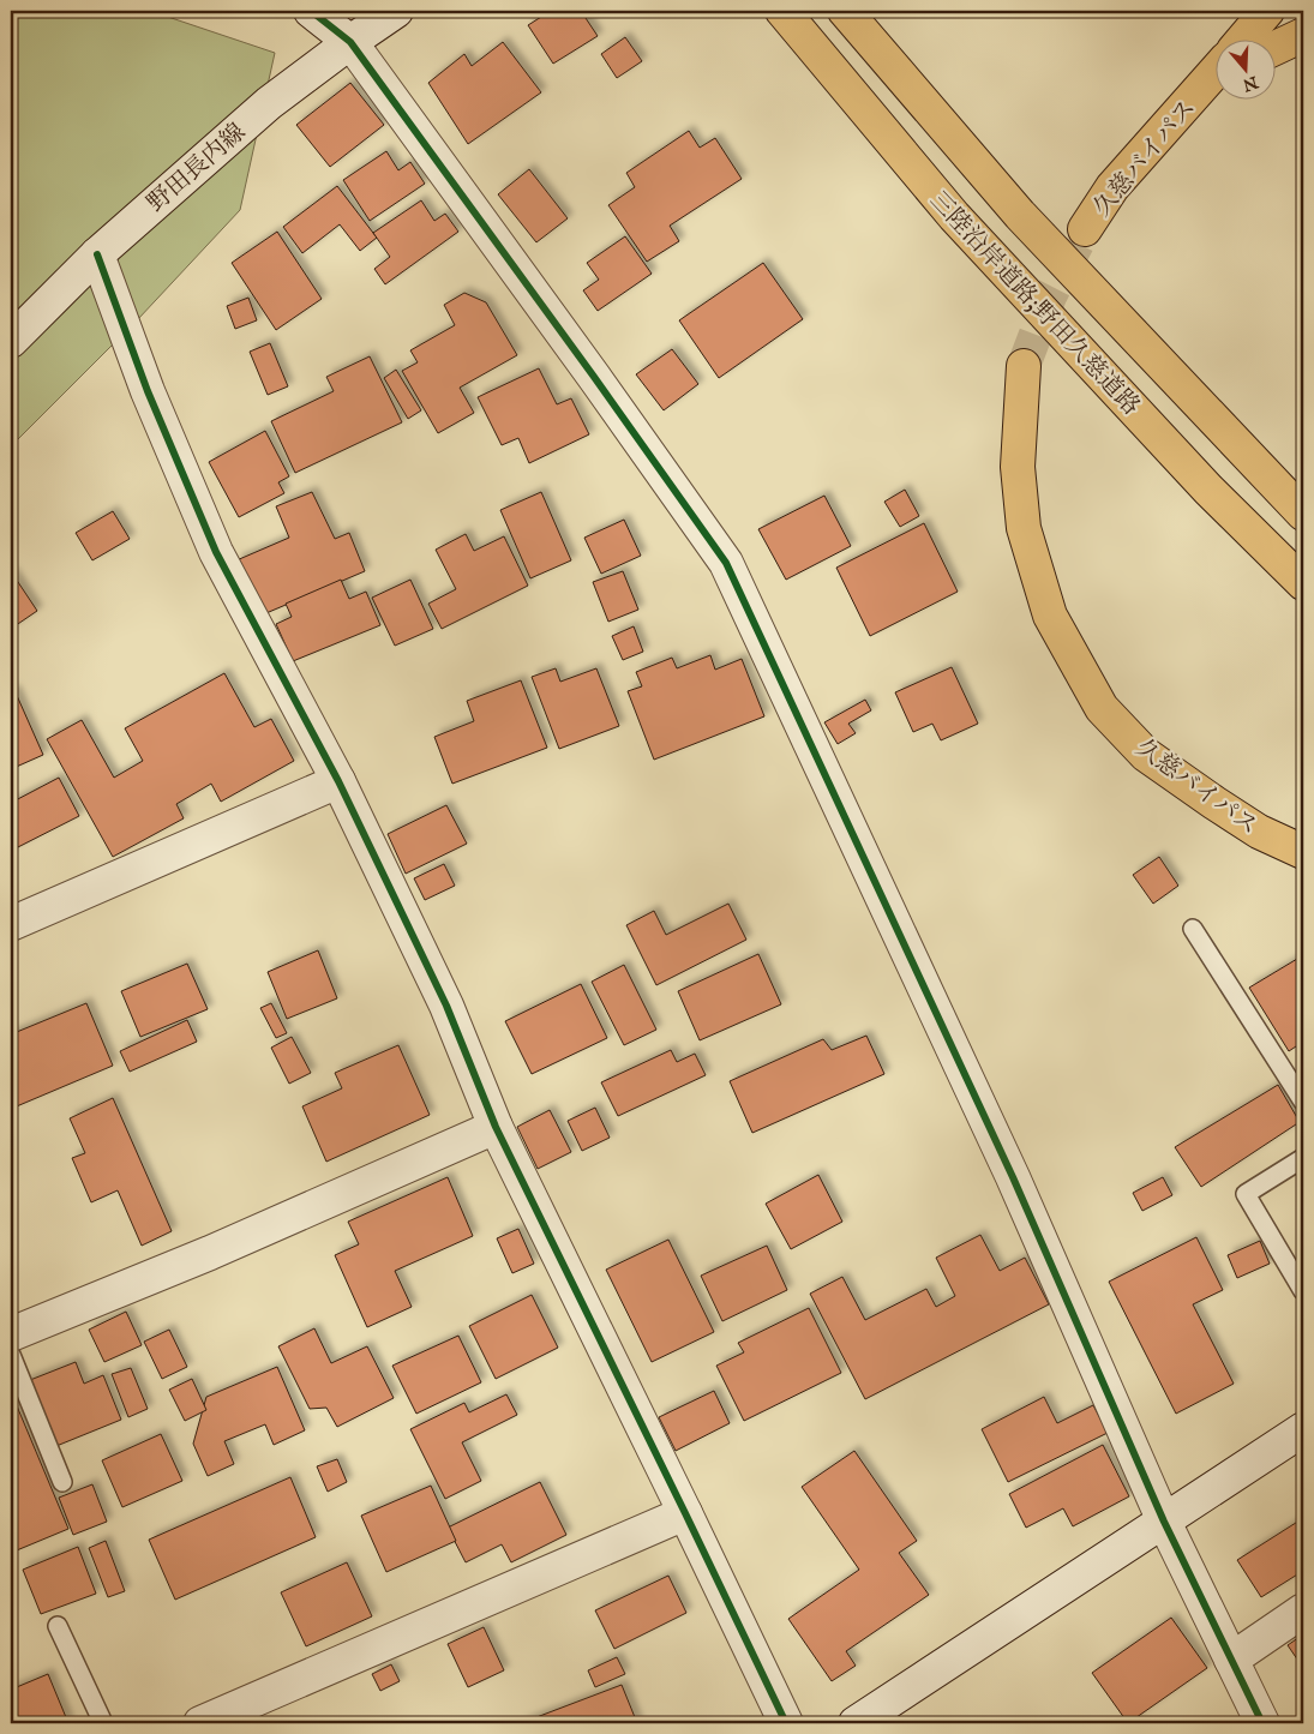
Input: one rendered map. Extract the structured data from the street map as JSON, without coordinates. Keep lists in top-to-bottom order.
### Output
{
  "streets": {
    "highway": ["久慈バイパス", "三陸沿岸道路;野田久慈道路"],
    "street": ["野田長内線"]
  },
  "north": "bottom"
}
